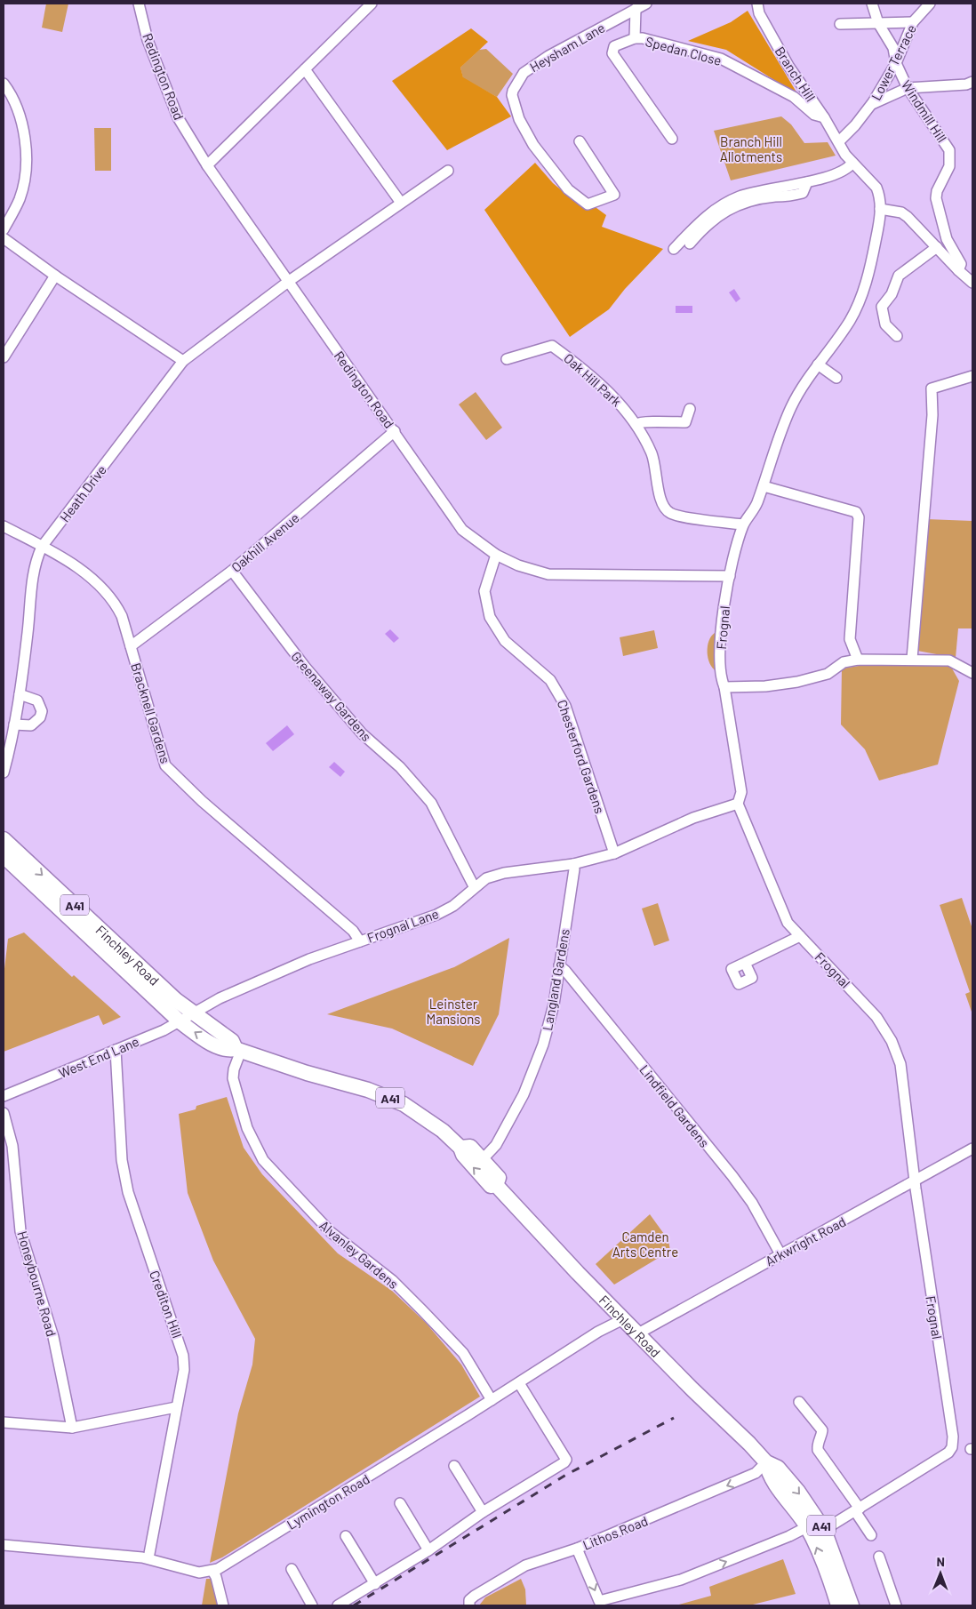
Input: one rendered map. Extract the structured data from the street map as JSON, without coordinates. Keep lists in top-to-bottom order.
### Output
{
  "streets": {
    "highway": ["A41", "Finchley Road"],
    "street": [
      "Heysham Lane",
      "Spedan Close",
      "Lower Terrace",
      "Branch Hill",
      "Redington Road",
      "Windmill Hill",
      "Oak Hill Park",
      "Heath Drive",
      "Oakhill Avenue",
      "Frognal",
      "Greenaway Gardens",
      "Bracknell Gardens",
      "Chesterford Gardens",
      "Frognal Lane",
      "Langland Gardens",
      "West End Lane",
      "Lindfield Gardens",
      "Arkwright Road",
      "Alvanley Gardens",
      "Honeybourne Road",
      "Crediton Hill",
      "Lymington Road",
      "Lithos Road"
    ]
  },
  "crossings": [
    ["Spedan Close", "Branch Hill"],
    ["Lower Terrace", "Branch Hill"],
    ["Lower Terrace", "Windmill Hill"],
    ["Branch Hill", "Frognal"],
    ["Redington Road", "Heath Drive"],
    ["Redington Road", "Oakhill Avenue"],
    ["Redington Road", "Frognal"],
    ["Redington Road", "Chesterford Gardens"],
    ["Oak Hill Park", "Frognal"],
    ["Heath Drive", "Bracknell Gardens"],
    ["Oakhill Avenue", "Greenaway Gardens"],
    ["Oakhill Avenue", "Bracknell Gardens"],
    ["Frognal", "Frognal Lane"],
    ["Frognal", "Finchley Road"],
    ["Frognal", "Arkwright Road"],
    ["Frognal", "Lithos Road"],
    ["Greenaway Gardens", "Frognal Lane"],
    ["Bracknell Gardens", "Frognal Lane"],
    ["Chesterford Gardens", "Frognal Lane"],
    ["Frognal Lane", "Finchley Road"],
    ["Frognal Lane", "Langland Gardens"],
    ["Frognal Lane", "West End Lane"],
    ["Finchley Road", "Langland Gardens"],
    ["Finchley Road", "West End Lane"],
    ["Finchley Road", "Arkwright Road"],
    ["Finchley Road", "Alvanley Gardens"],
    ["Finchley Road", "Lymington Road"],
    ["Finchley Road", "Lithos Road"],
    ["Langland Gardens", "Lindfield Gardens"],
    ["West End Lane", "Crediton Hill"],
    ["Lindfield Gardens", "Arkwright Road"],
    ["Alvanley Gardens", "Lymington Road"],
    ["Crediton Hill", "Lymington Road"]
  ],
  "one_way": ["Lithos Road"],
  "parks": ["Branch Hill Allotments", "Leinster Mansions", "Camden Arts Centre"],
  "north": "top"
}
